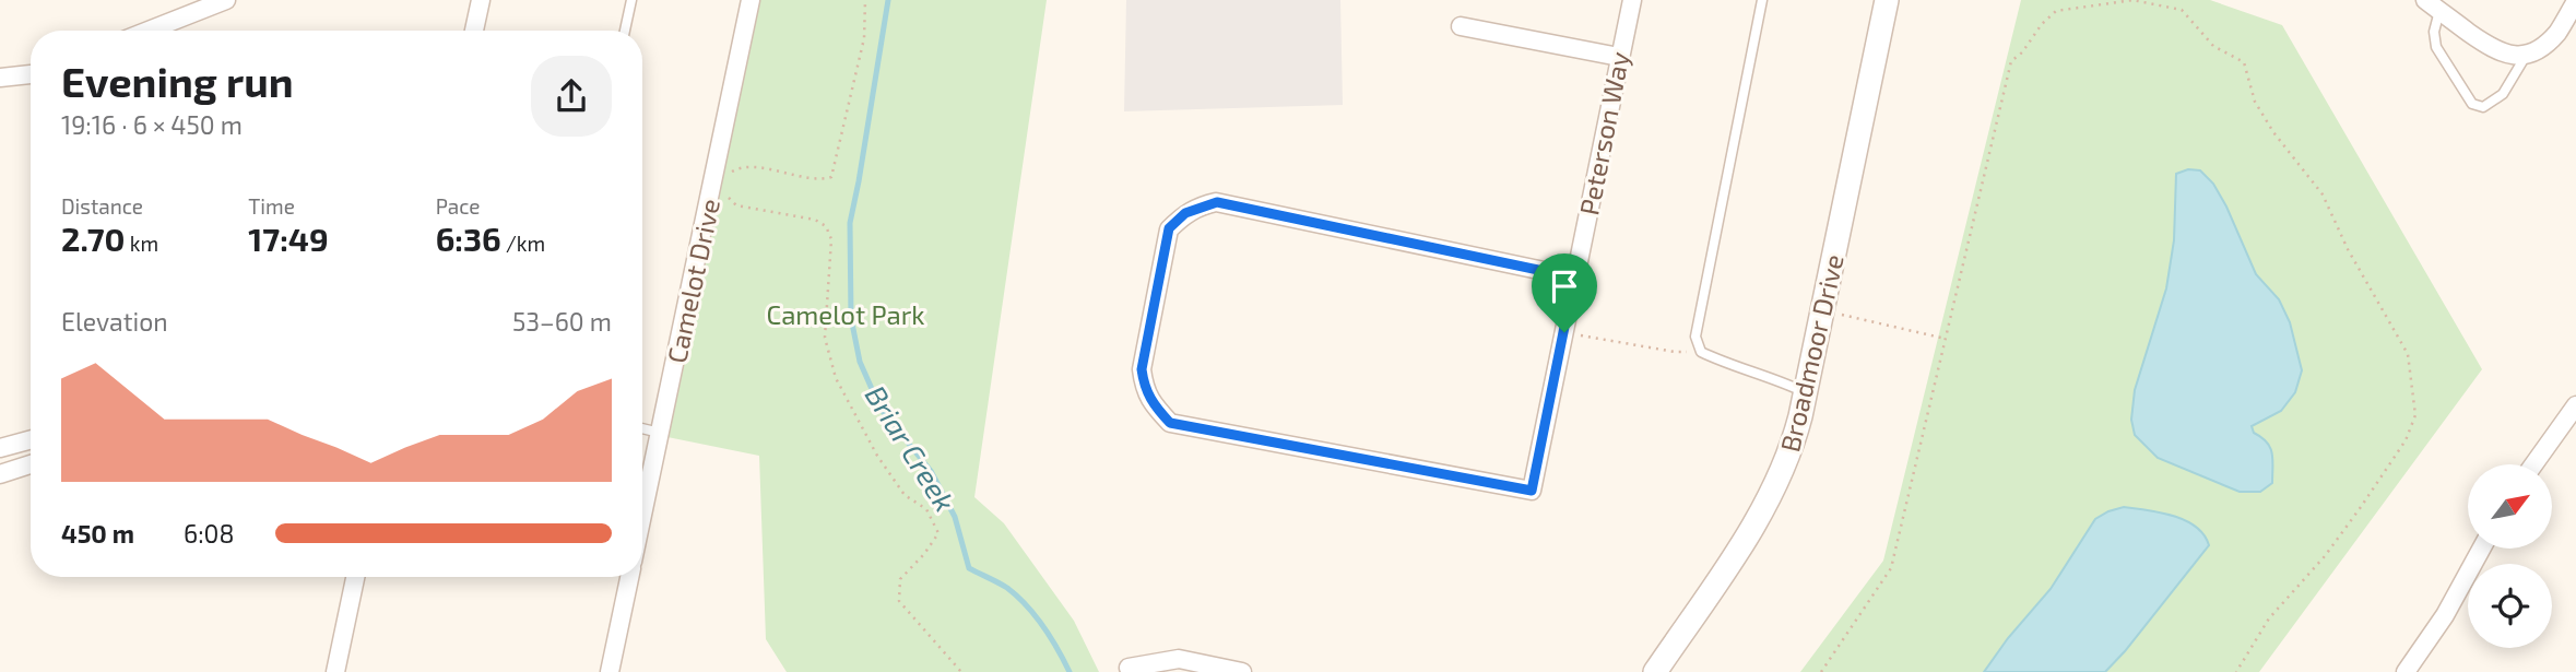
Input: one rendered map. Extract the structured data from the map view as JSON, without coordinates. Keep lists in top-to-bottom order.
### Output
{
  "streets": {
    "street": ["Peterson Way", "Camelot Drive", "Broadmoor Drive"]
  },
  "water": ["Briar Creek"],
  "parks": ["Camelot Park"],
  "north": "top right",
  "page": {
    "heading": ["Evening run", "19:16 · 6 × 450 m"],
    "stats": [
      ["Distance", "2.70 km"],
      ["Time", "17:49"],
      ["Pace", "6:36 /km"]
    ],
    "chart": ["Elevation", "53–60 m"],
    "list": [
      {
        "name": "450 m",
        "note": "6:08"
      }
    ]
  }
}
